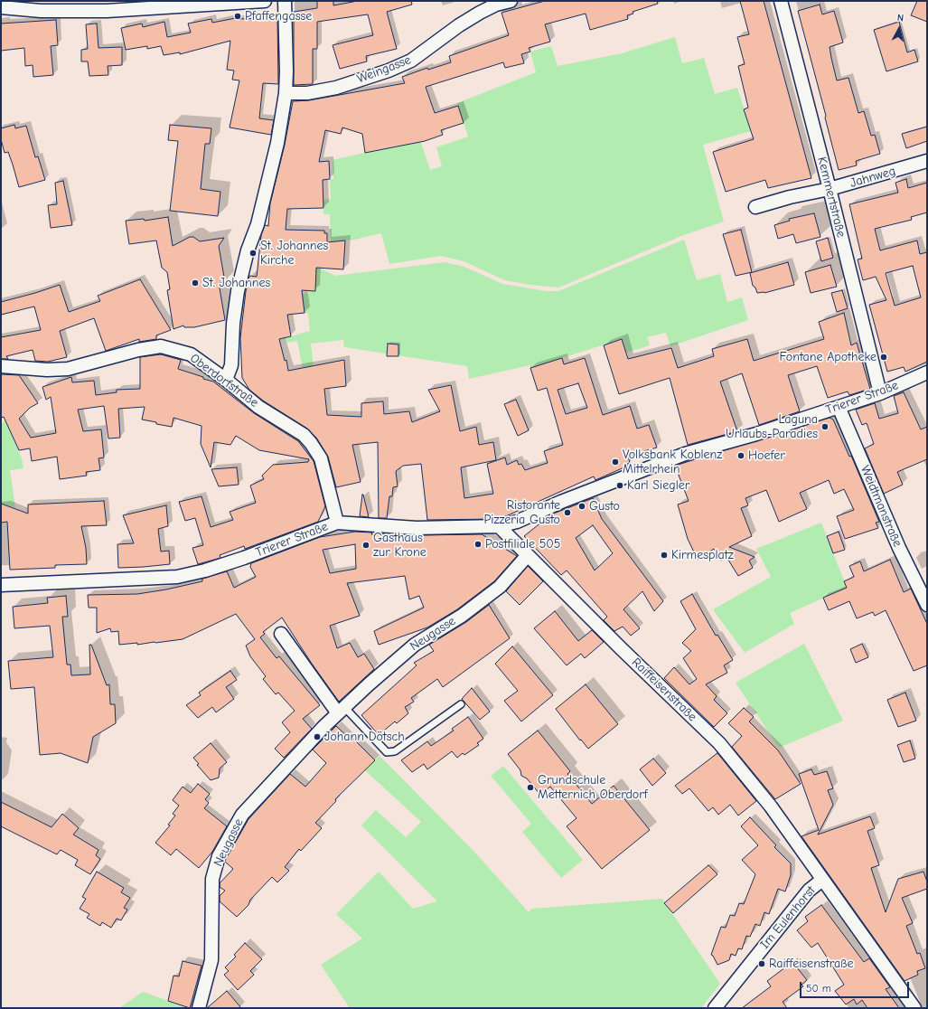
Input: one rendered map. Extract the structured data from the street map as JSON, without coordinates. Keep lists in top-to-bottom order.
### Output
{
  "streets": {
    "street": [
      "Weingasse",
      "Jahnweg",
      "Kemmertstraße",
      "Oberdorfstraße",
      "Trierer Straße",
      "Weidtmanstraße",
      "Neugasse",
      "Raiffeisenstraße",
      "Im Eulenhorst"
    ]
  },
  "crossings": [
    ["Jahnweg", "Kemmertstraße"],
    ["Kemmertstraße", "Trierer Straße"],
    ["Oberdorfstraße", "Trierer Straße"],
    ["Trierer Straße", "Weidtmanstraße"],
    ["Trierer Straße", "Raiffeisenstraße"],
    ["Neugasse", "Raiffeisenstraße"],
    ["Raiffeisenstraße", "Im Eulenhorst"]
  ],
  "places": [
    "Pfaffengasse",
    "St. Johannes Kirche",
    "St. Johannes",
    "Fontane Apotheke",
    "Laguna Urlaubs-Paradies",
    "Hoefer",
    "Volksbank Koblenz Mittelrhein",
    "Karl Siegler",
    "Gusto",
    "Ristorante Pizzeria Gusto",
    "Postfiliale 505",
    "Gasthaus zur Krone",
    "Kirmesplatz",
    "Johann Dötsch",
    "Grundschule Metternich Oberdorf",
    "Raiffeisenstraße"
  ],
  "scale_bar": "50 m",
  "north": "top"
}
